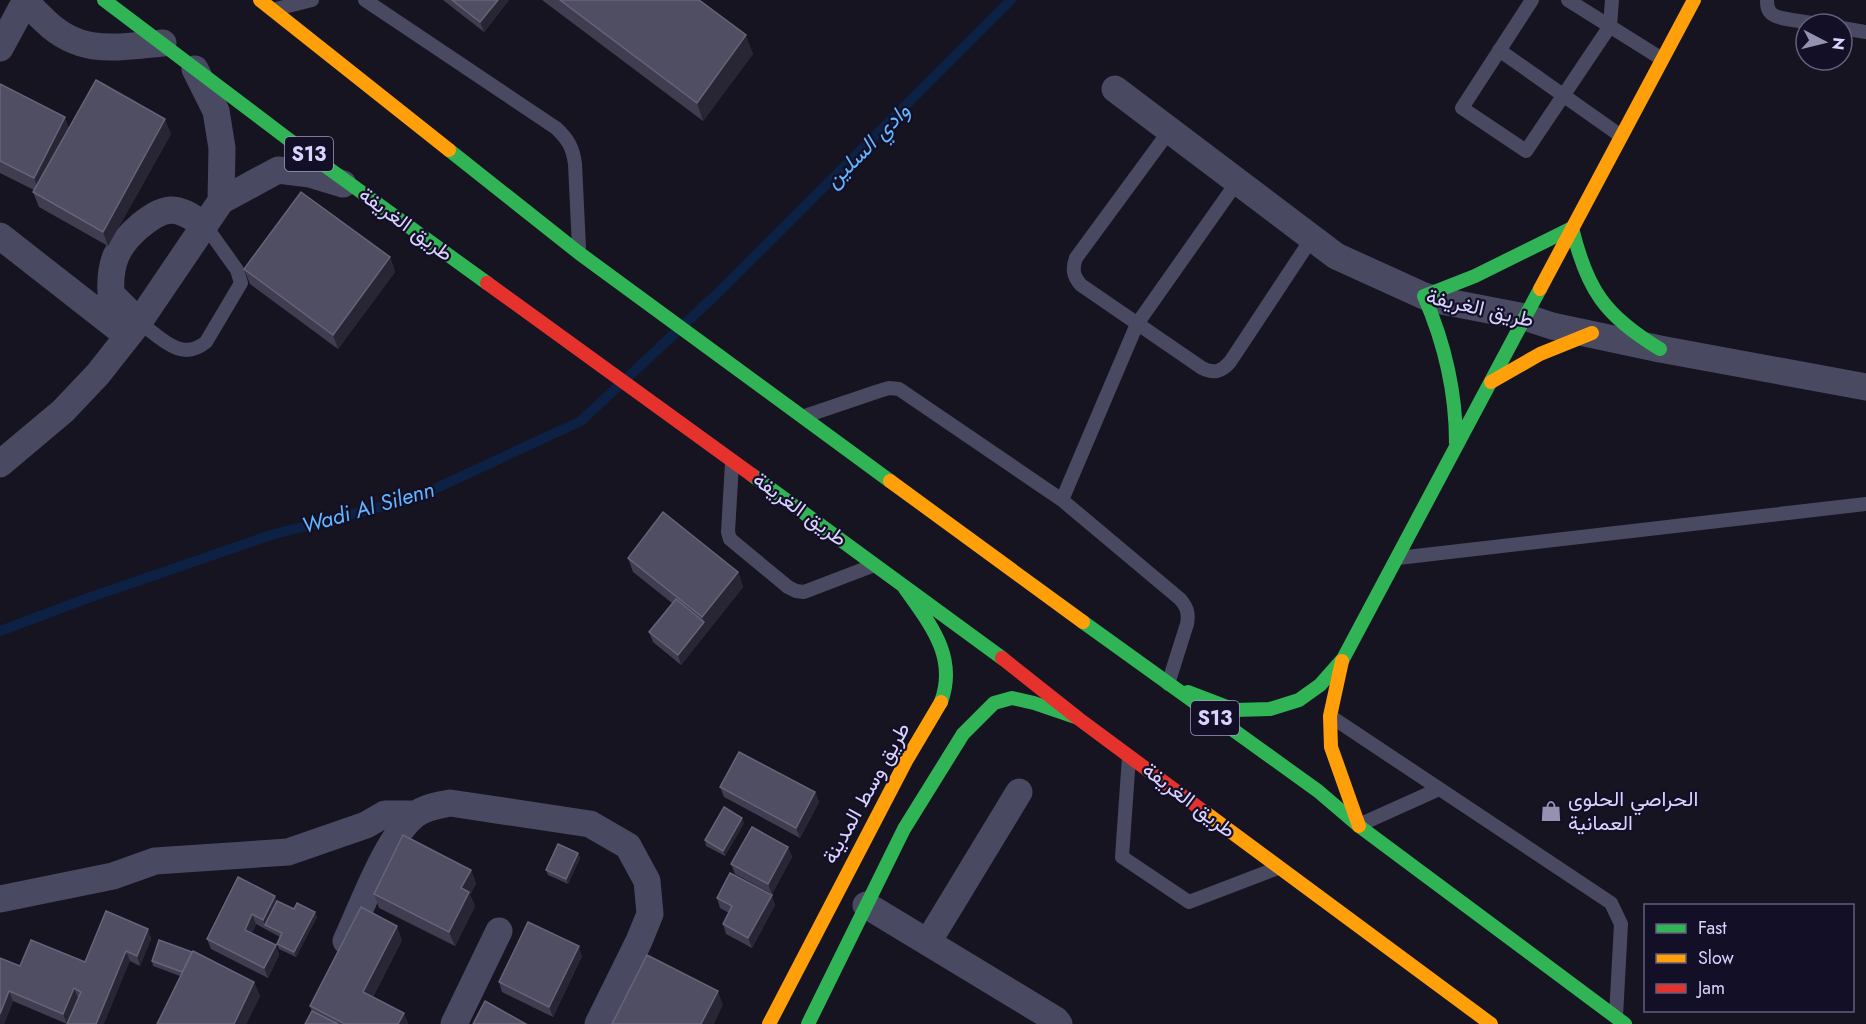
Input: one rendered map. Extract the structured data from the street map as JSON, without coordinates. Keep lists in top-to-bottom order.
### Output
{
  "streets": {
    "main road": ["S13", "طريق الغريفة", "طريق وسط المدينة"]
  },
  "crossings": [
    ["طريق الغريفة", "طريق وسط المدينة"]
  ],
  "water": ["وادي السلين", "Wadi Al Silenn"],
  "places": {
    "shop": ["الحراصي الحلوى العمانية"]
  },
  "legend": ["Fast", "Slow", "Jam"],
  "north": "right"
}
